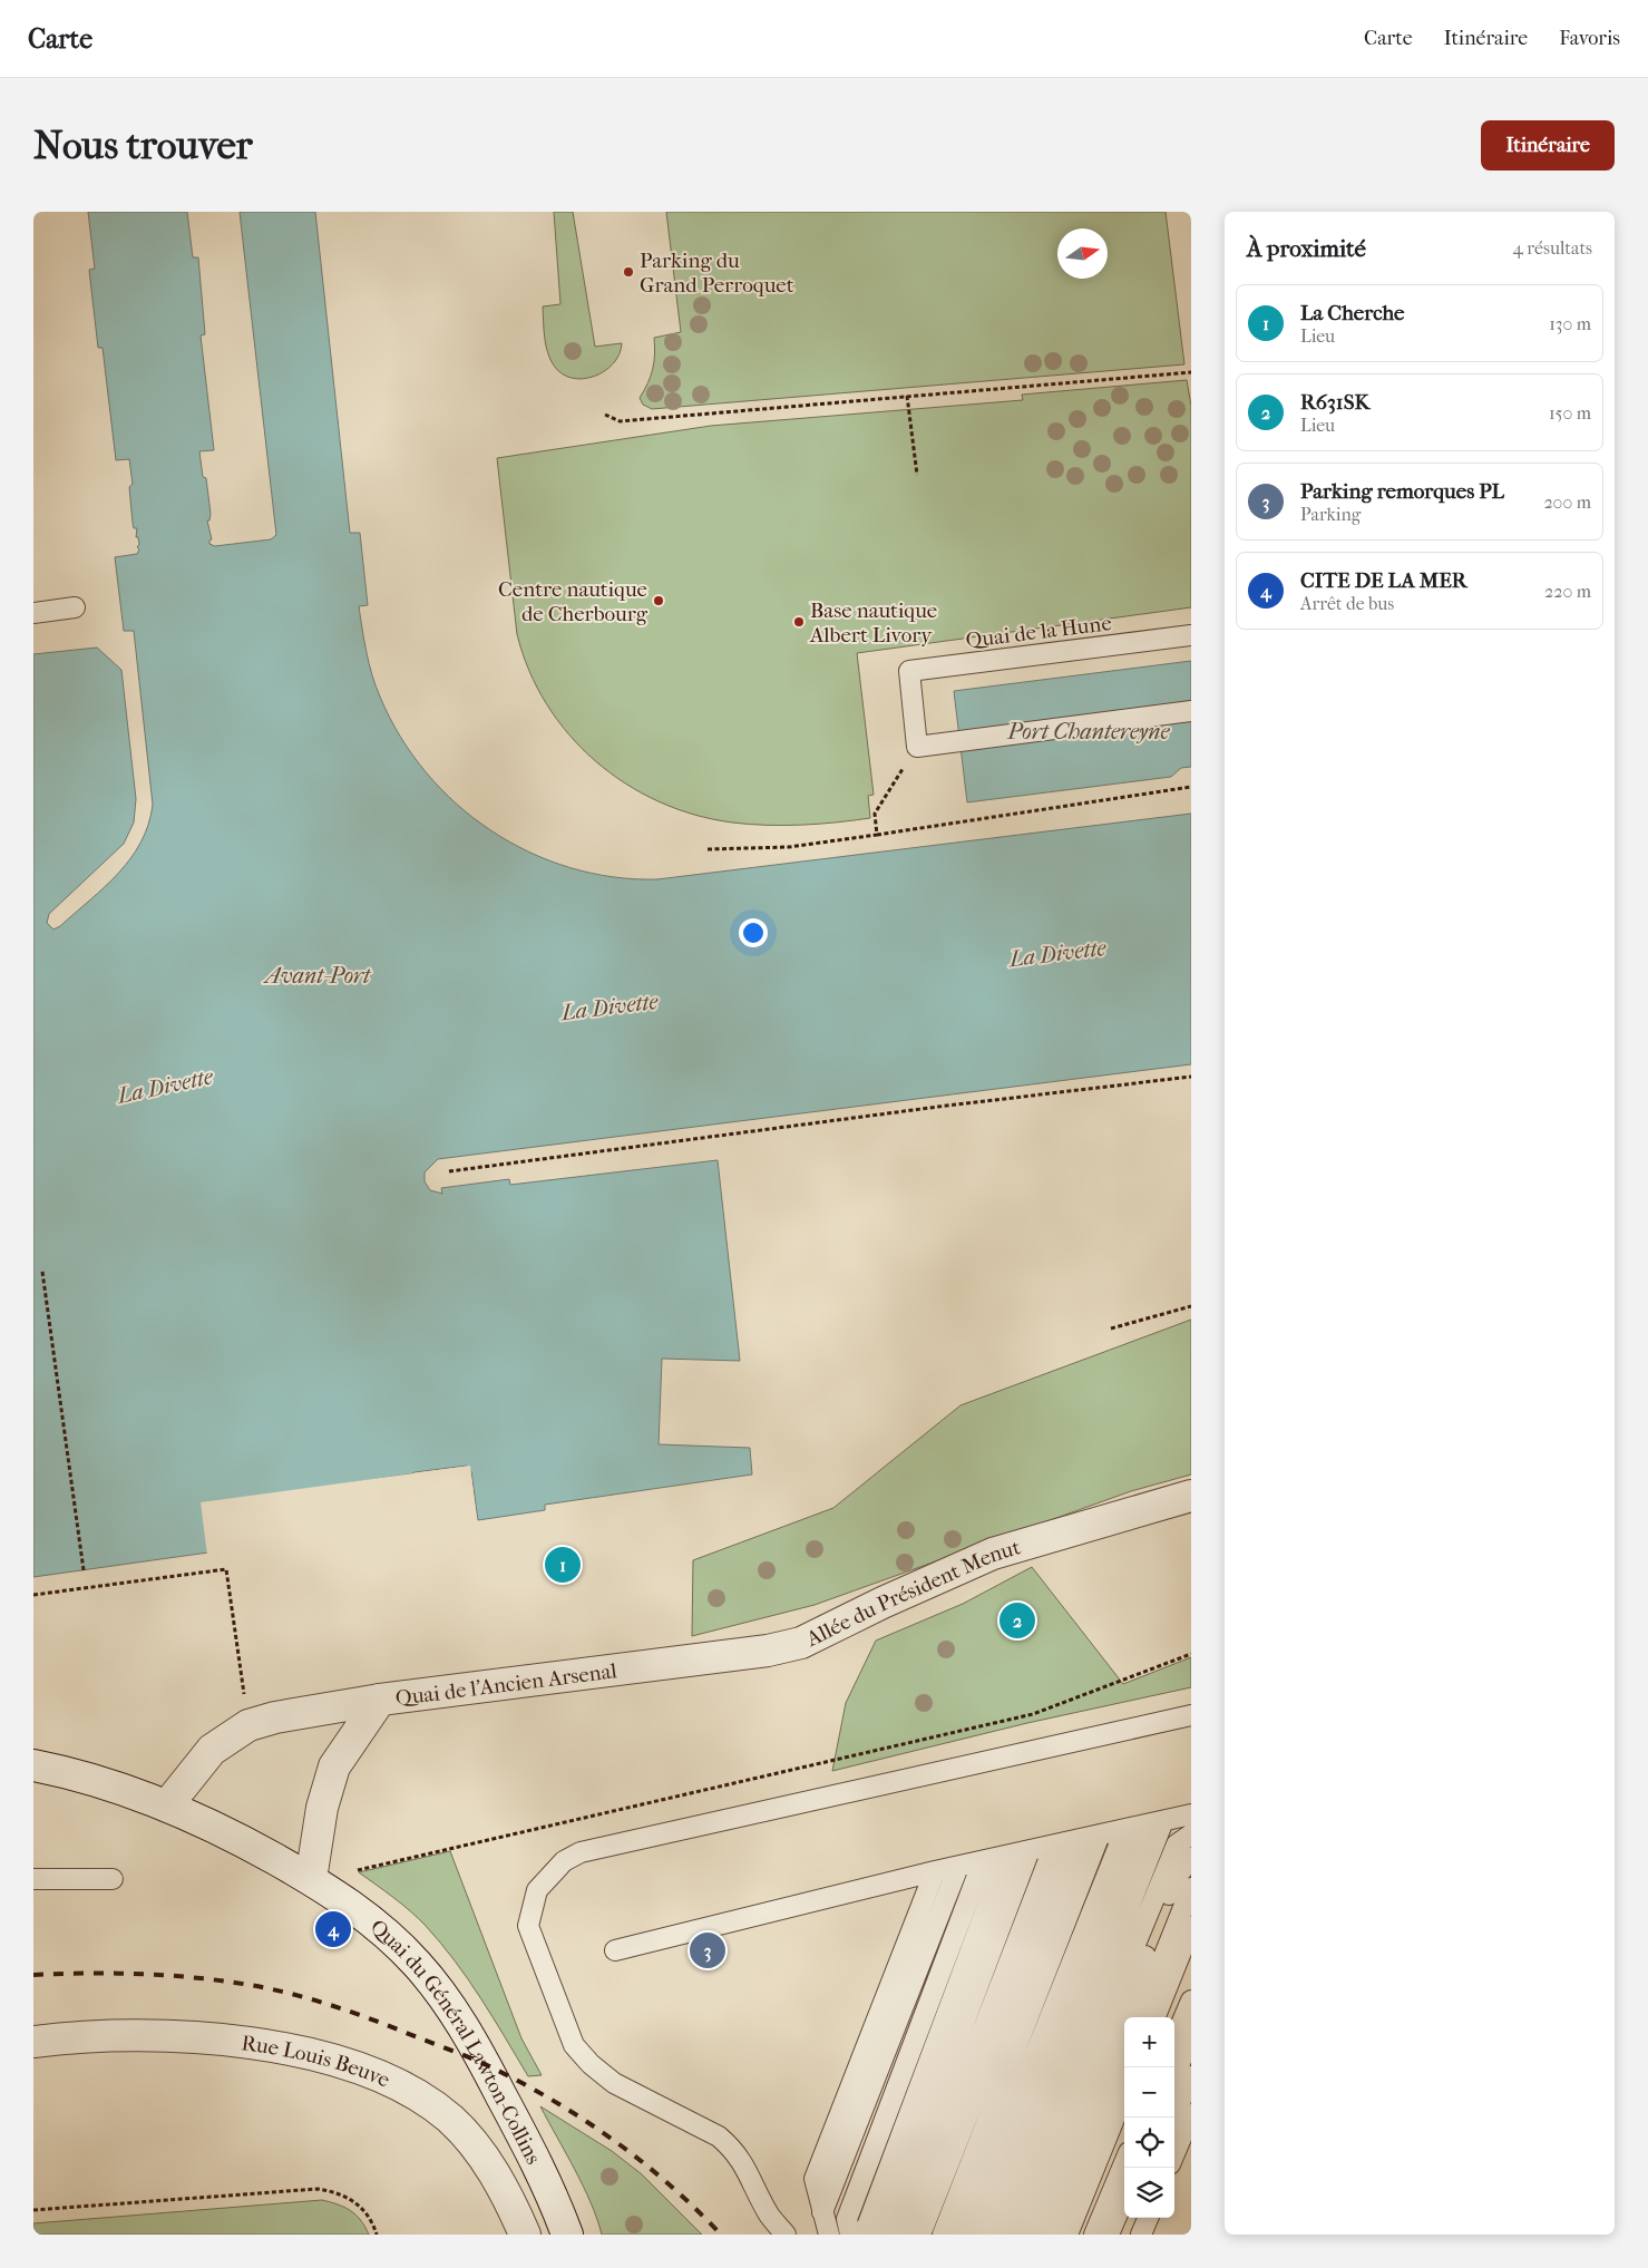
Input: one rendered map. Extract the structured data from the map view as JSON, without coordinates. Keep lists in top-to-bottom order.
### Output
{
  "streets": {
    "street": [
      "Allée du Président Menut",
      "Quai de l'Ancien Arsenal",
      "Quai du Général Lawton-Collins",
      "Rue Louis Beuve"
    ],
    "lane": ["Quai de la Hune"]
  },
  "crossings": [
    ["Allée du Président Menut", "Quai de l'Ancien Arsenal"],
    ["Quai de l'Ancien Arsenal", "Quai du Général Lawton-Collins"]
  ],
  "water": ["Port Chantereyne", "La Divette", "Avant-Port"],
  "places": ["Parking du Grand Perroquet", "Centre nautique de Cherbourg", "Base nautique Albert Livory"],
  "north": "right",
  "page": {
    "header": "Carte",
    "nav": ["Carte", "Itinéraire", "Favoris"],
    "buttons": "Itinéraire",
    "title": "Nous trouver",
    "heading": ["À proximité", "4 résultats"],
    "list": [
      {
        "mark": "1",
        "name": "La Cherche",
        "note": "Lieu",
        "value": "130 m"
      },
      {
        "mark": "2",
        "name": "R631SK",
        "note": "Lieu",
        "value": "150 m"
      },
      {
        "mark": "3",
        "name": "Parking remorques PL",
        "note": "Parking",
        "value": "200 m"
      },
      {
        "mark": "4",
        "name": "CITE DE LA MER",
        "note": "Arrêt de bus",
        "value": "220 m"
      }
    ],
    "pins": [
      "1",
      "2",
      "4",
      "3"
    ],
    "map_buttons": ["+", "−"]
  }
}
